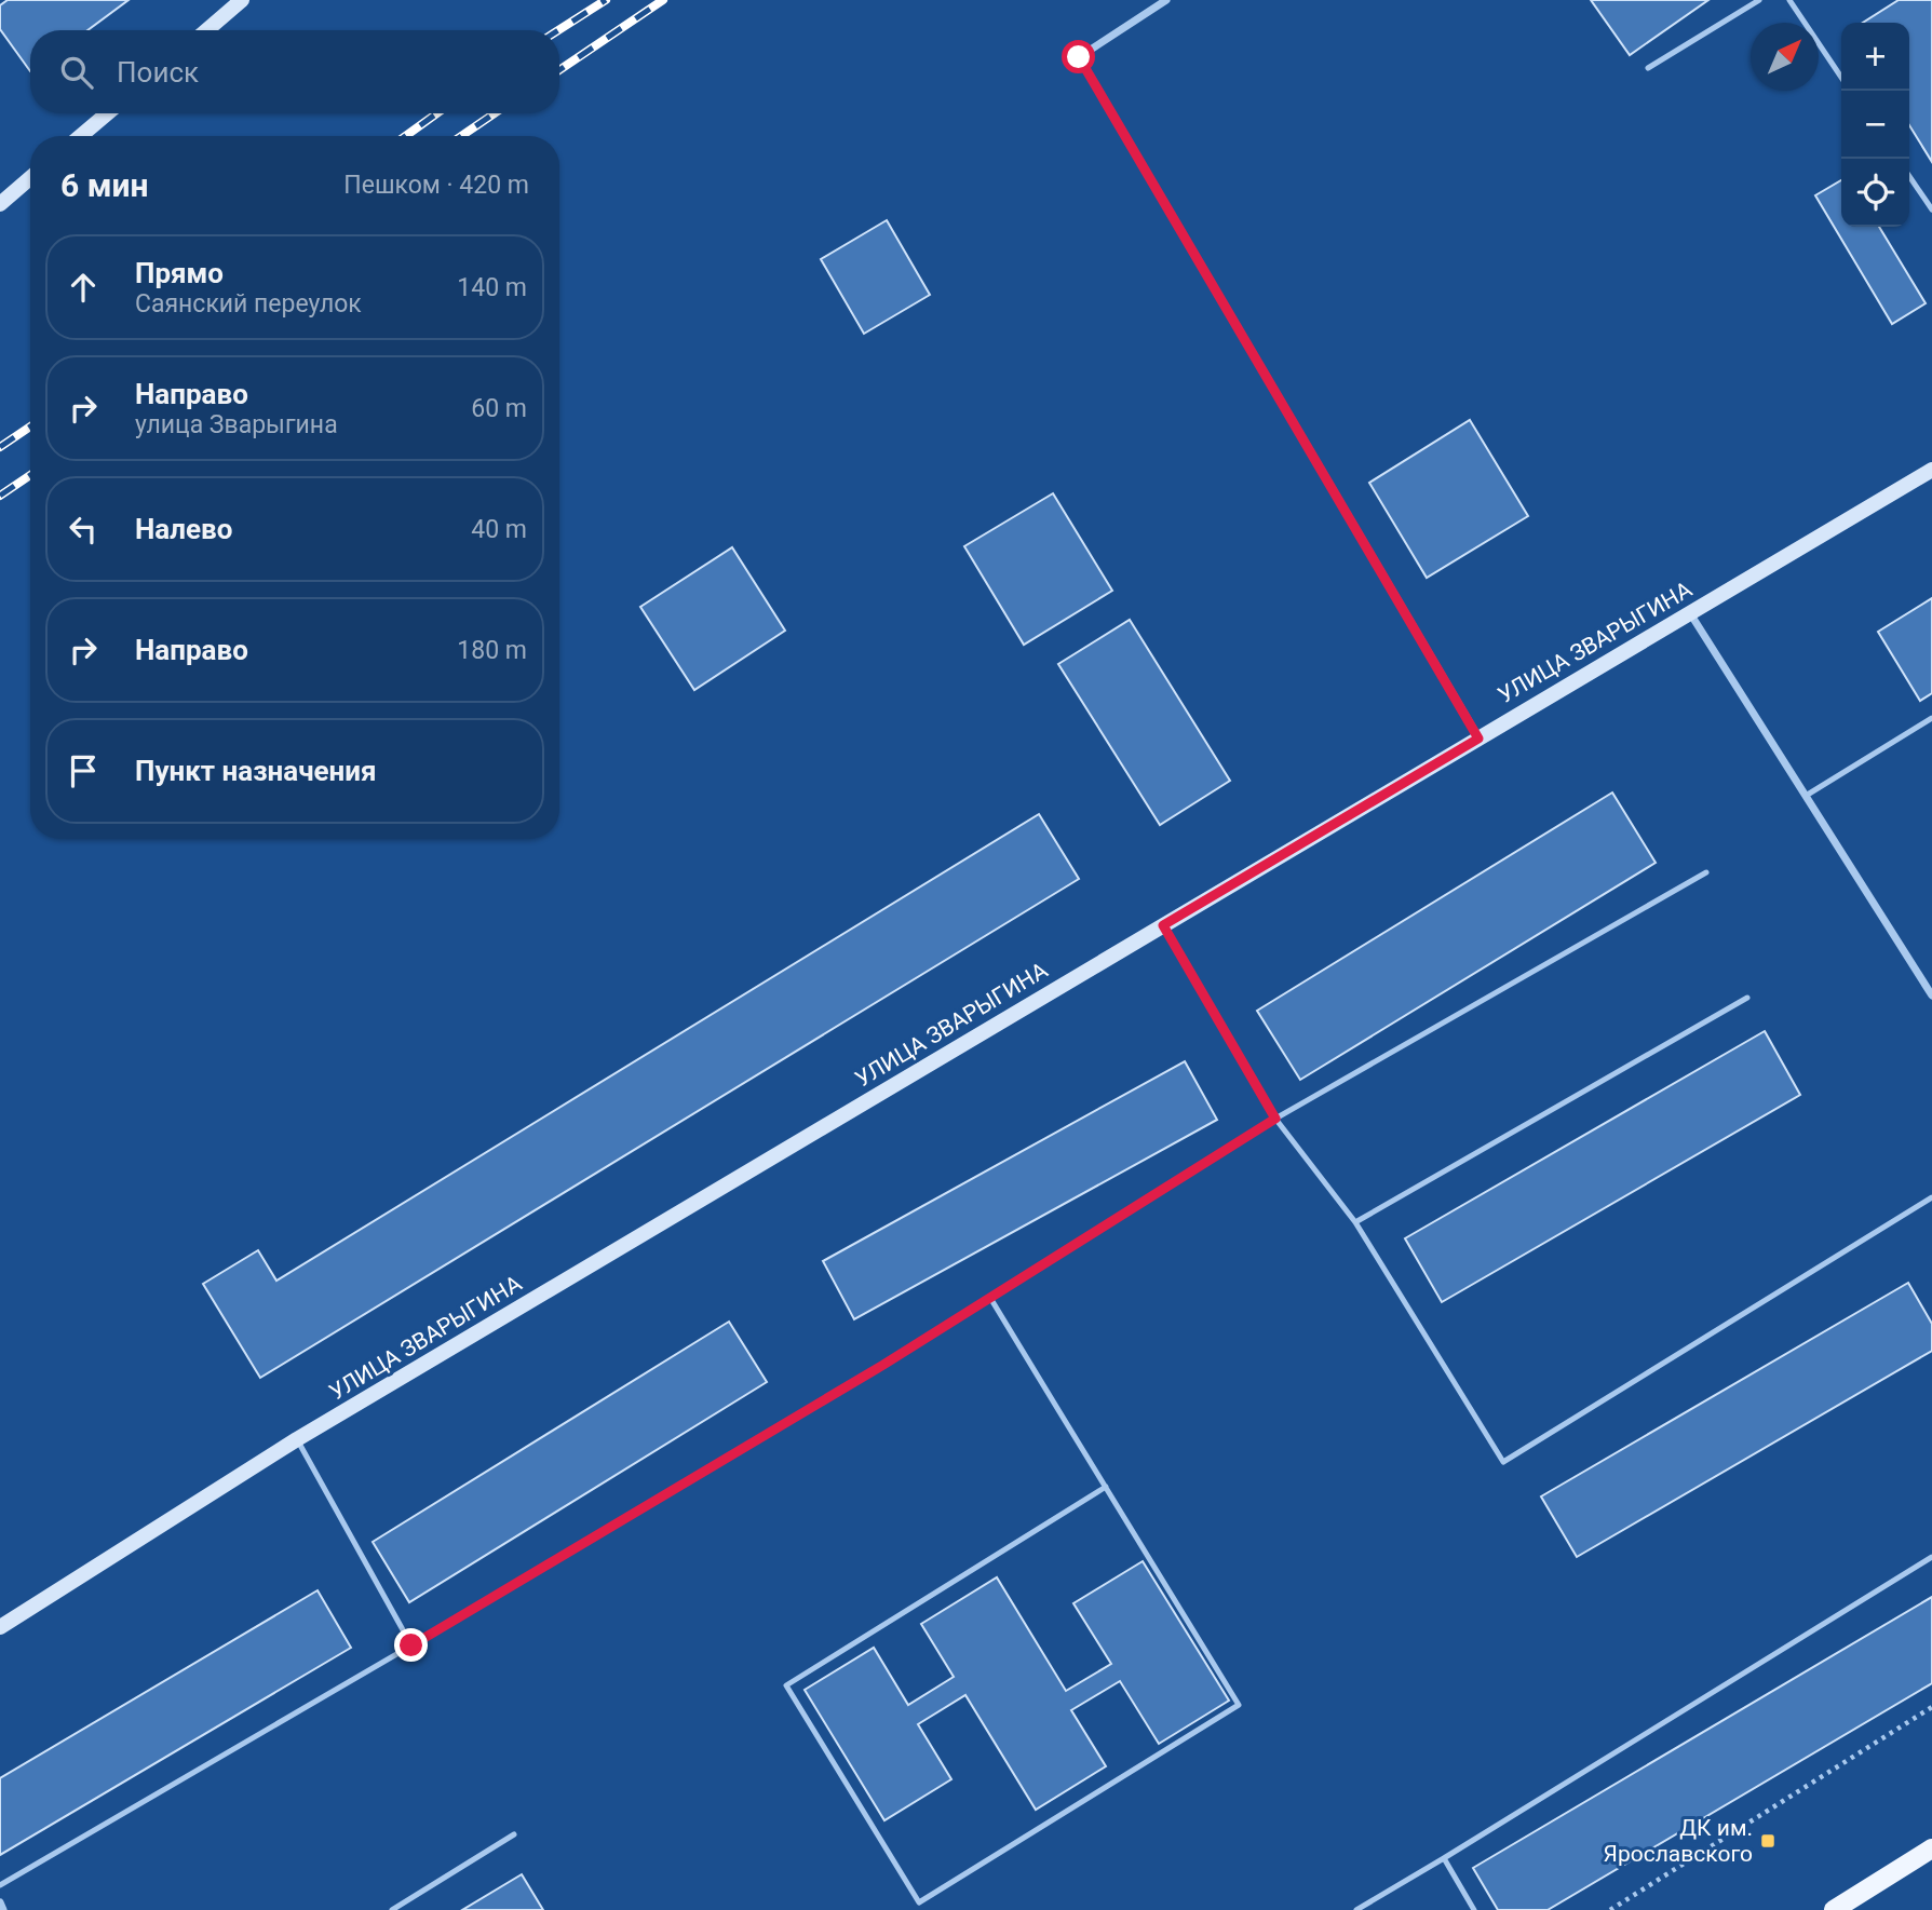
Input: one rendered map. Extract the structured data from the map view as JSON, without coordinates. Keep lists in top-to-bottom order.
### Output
{
  "streets": {
    "street": ["УЛИЦА ЗВАРЫГИНА"]
  },
  "places": {
    "transit": ["ДК им. Ярославского"]
  },
  "north": "top right",
  "page": {
    "map_buttons": ["+", "−"],
    "search": "Поиск",
    "heading": ["6 мин", "Пешком · 420 m"],
    "list": [
      ["Прямо", "Саянский переулок", "140 m"],
      ["Направо", "улица Зварыгина", "60 m"],
      ["Налево", "40 m"],
      ["Направо", "180 m"],
      "Пункт назначения"
    ]
  }
}
